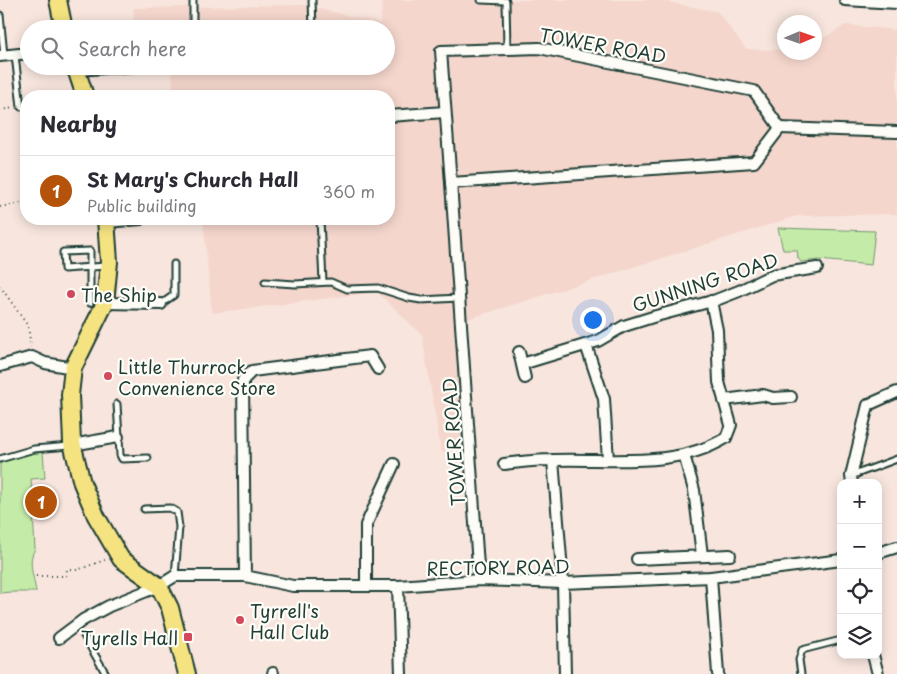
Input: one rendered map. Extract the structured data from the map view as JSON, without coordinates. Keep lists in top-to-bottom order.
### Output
{
  "streets": {
    "street": ["TOWER ROAD", "GUNNING ROAD", "RECTORY ROAD"]
  },
  "crossings": [
    ["TOWER ROAD", "RECTORY ROAD"]
  ],
  "places": {
    "other": ["The Ship", "Little Thurrock Convenience Store", "Tyrrell's Hall Club"],
    "transit": ["Tyrells Hall"]
  },
  "north": "right",
  "page": {
    "search": "Search here",
    "heading": "Nearby",
    "list": [
      {
        "mark": "1",
        "name": "St Mary's Church Hall",
        "note": "Public building",
        "value": "360 m"
      }
    ],
    "map_buttons": ["+", "−"],
    "pins": "1"
  }
}
